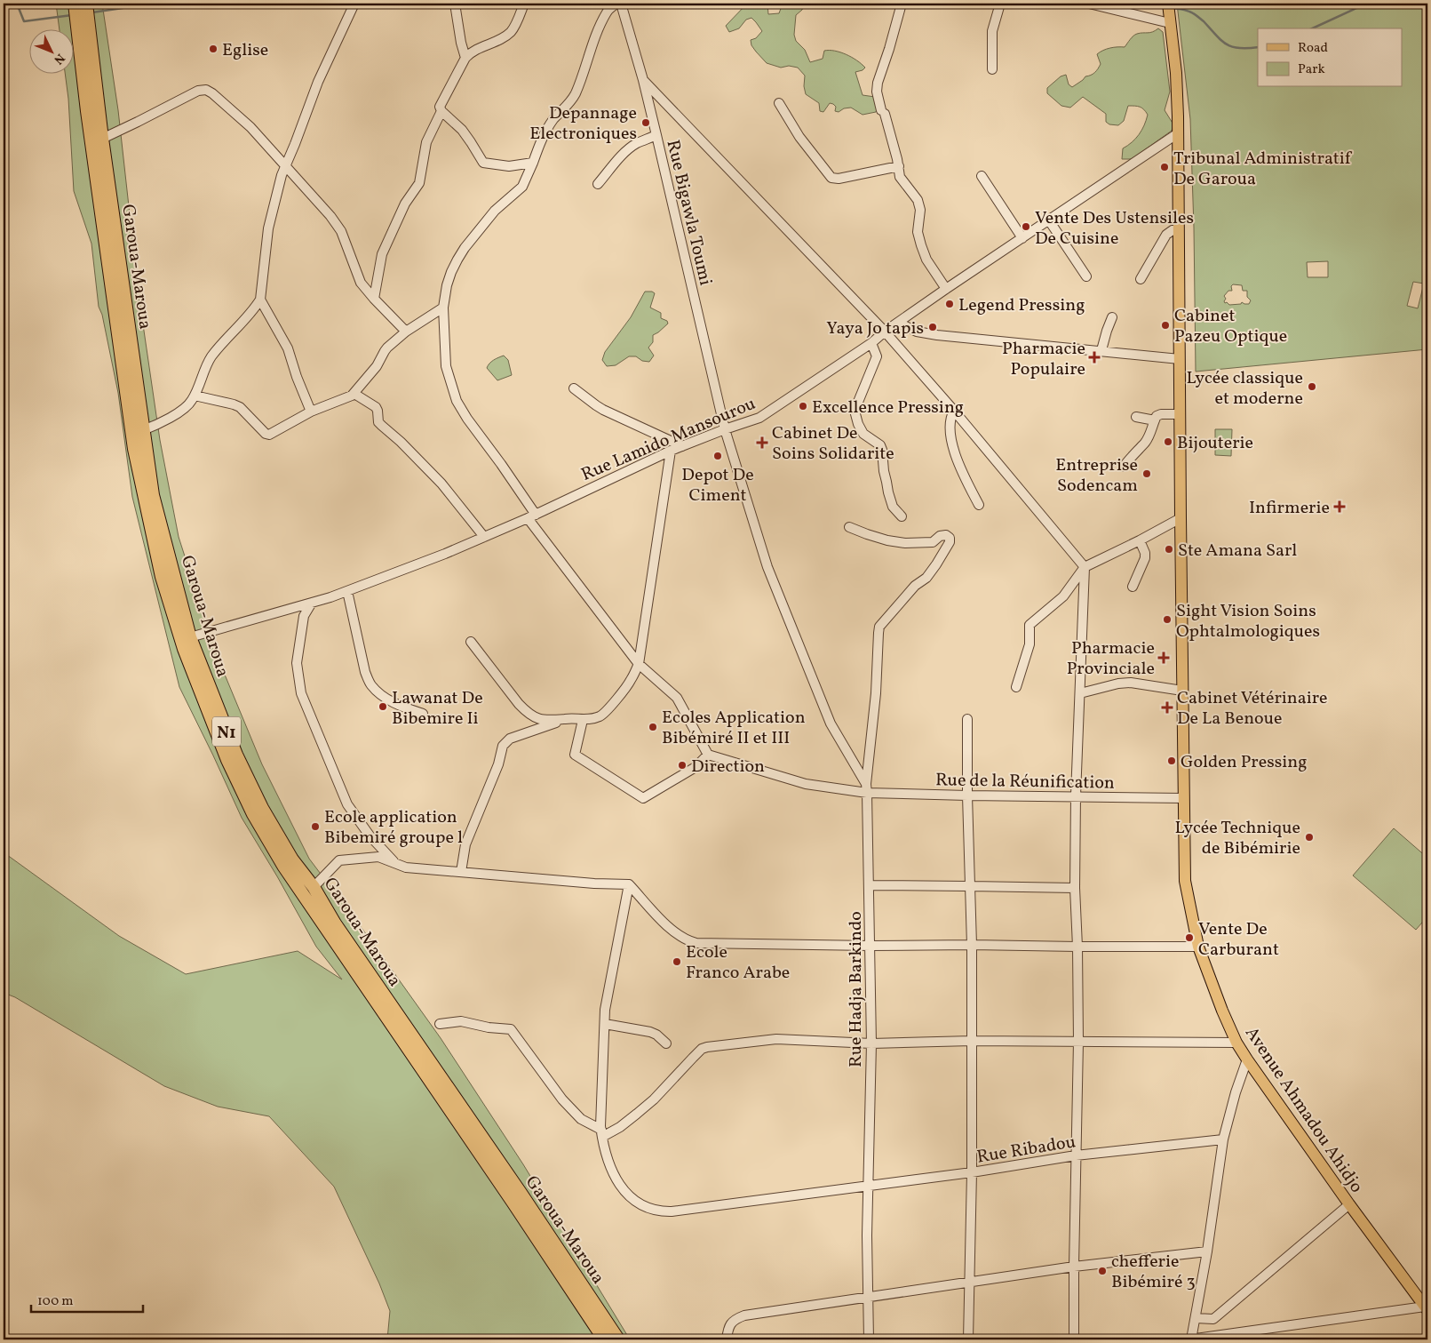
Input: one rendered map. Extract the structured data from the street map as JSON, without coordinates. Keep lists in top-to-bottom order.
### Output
{
  "streets": {
    "highway": ["Garoua-Maroua", "N1"],
    "main road": ["Avenue Ahmadou Ahidjo"],
    "street": [
      "Rue Bigawla Toumi",
      "Rue Lamido Mansourou",
      "Rue de la Réunification",
      "Rue Hadja Barkindo",
      "Rue Ribadou"
    ]
  },
  "crossings": [
    ["Rue Bigawla Toumi", "Rue Lamido Mansourou"],
    ["Rue Bigawla Toumi", "Rue de la Réunification"],
    ["Rue Bigawla Toumi", "Rue Hadja Barkindo"],
    ["Garoua-Maroua", "Rue Lamido Mansourou"],
    ["Rue Lamido Mansourou", "Avenue Ahmadou Ahidjo"],
    ["Rue de la Réunification", "Rue Hadja Barkindo"],
    ["Rue de la Réunification", "Avenue Ahmadou Ahidjo"],
    ["Rue Hadja Barkindo", "Rue Ribadou"]
  ],
  "places": {
    "other": [
      "Eglise",
      "Depannage Electroniques",
      "Tribunal Administratif De Garoua",
      "Vente Des Ustensiles De Cuisine",
      "Legend Pressing",
      "Cabinet Pazeu Optique",
      "Yaya Jo tapis",
      "Lycée classique et moderne",
      "Excellence Pressing",
      "Bijouterie",
      "Depot De Ciment",
      "Entreprise Sodencam",
      "Ste Amana Sarl",
      "Sight Vision Soins Ophtalmologiques",
      "Lawanat De Bibemire Ii",
      "Ecoles Application Bibémiré II et III",
      "Golden Pressing",
      "Direction",
      "Ecole application Bibemiré groupe l",
      "Lycée Technique de Bibémirie",
      "Vente De Carburant",
      "Ecole Franco Arabe",
      "chefferie Bibémiré 3"
    ],
    "health": [
      "Pharmacie Populaire",
      "Cabinet De Soins Solidarite",
      "Infirmerie",
      "Pharmacie Provinciale",
      "Cabinet Vétérinaire De La Benoue"
    ]
  },
  "legend": ["Road", "Park"],
  "scale_bar": "100 m",
  "north": "bottom right"
}
